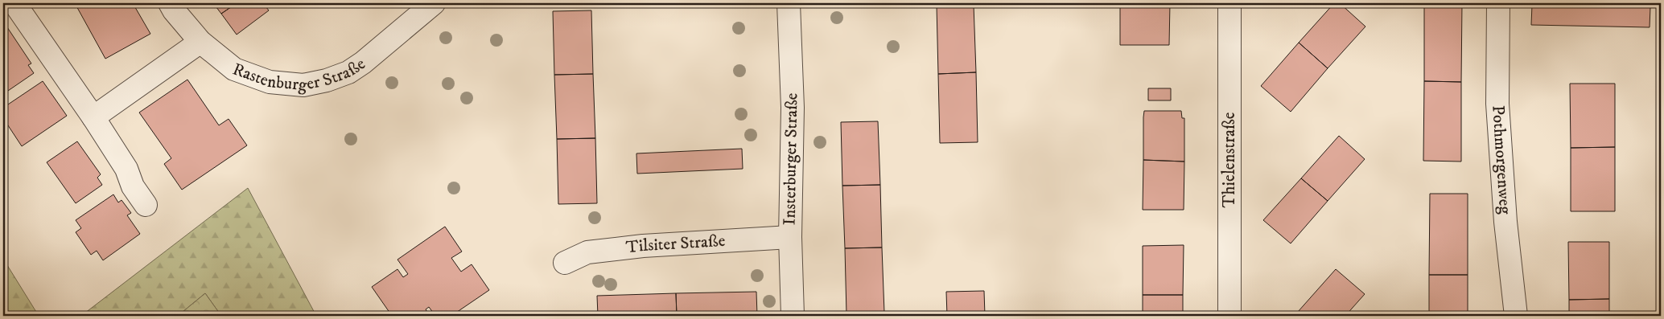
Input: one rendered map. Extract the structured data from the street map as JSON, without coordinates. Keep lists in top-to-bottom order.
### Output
{
  "streets": {
    "street": [
      "Rastenburger Straße",
      "Insterburger Straße",
      "Thielenstraße",
      "Pothmorgenweg",
      "Tilsiter Straße"
    ]
  },
  "crossings": [
    ["Insterburger Straße", "Tilsiter Straße"]
  ]
}
